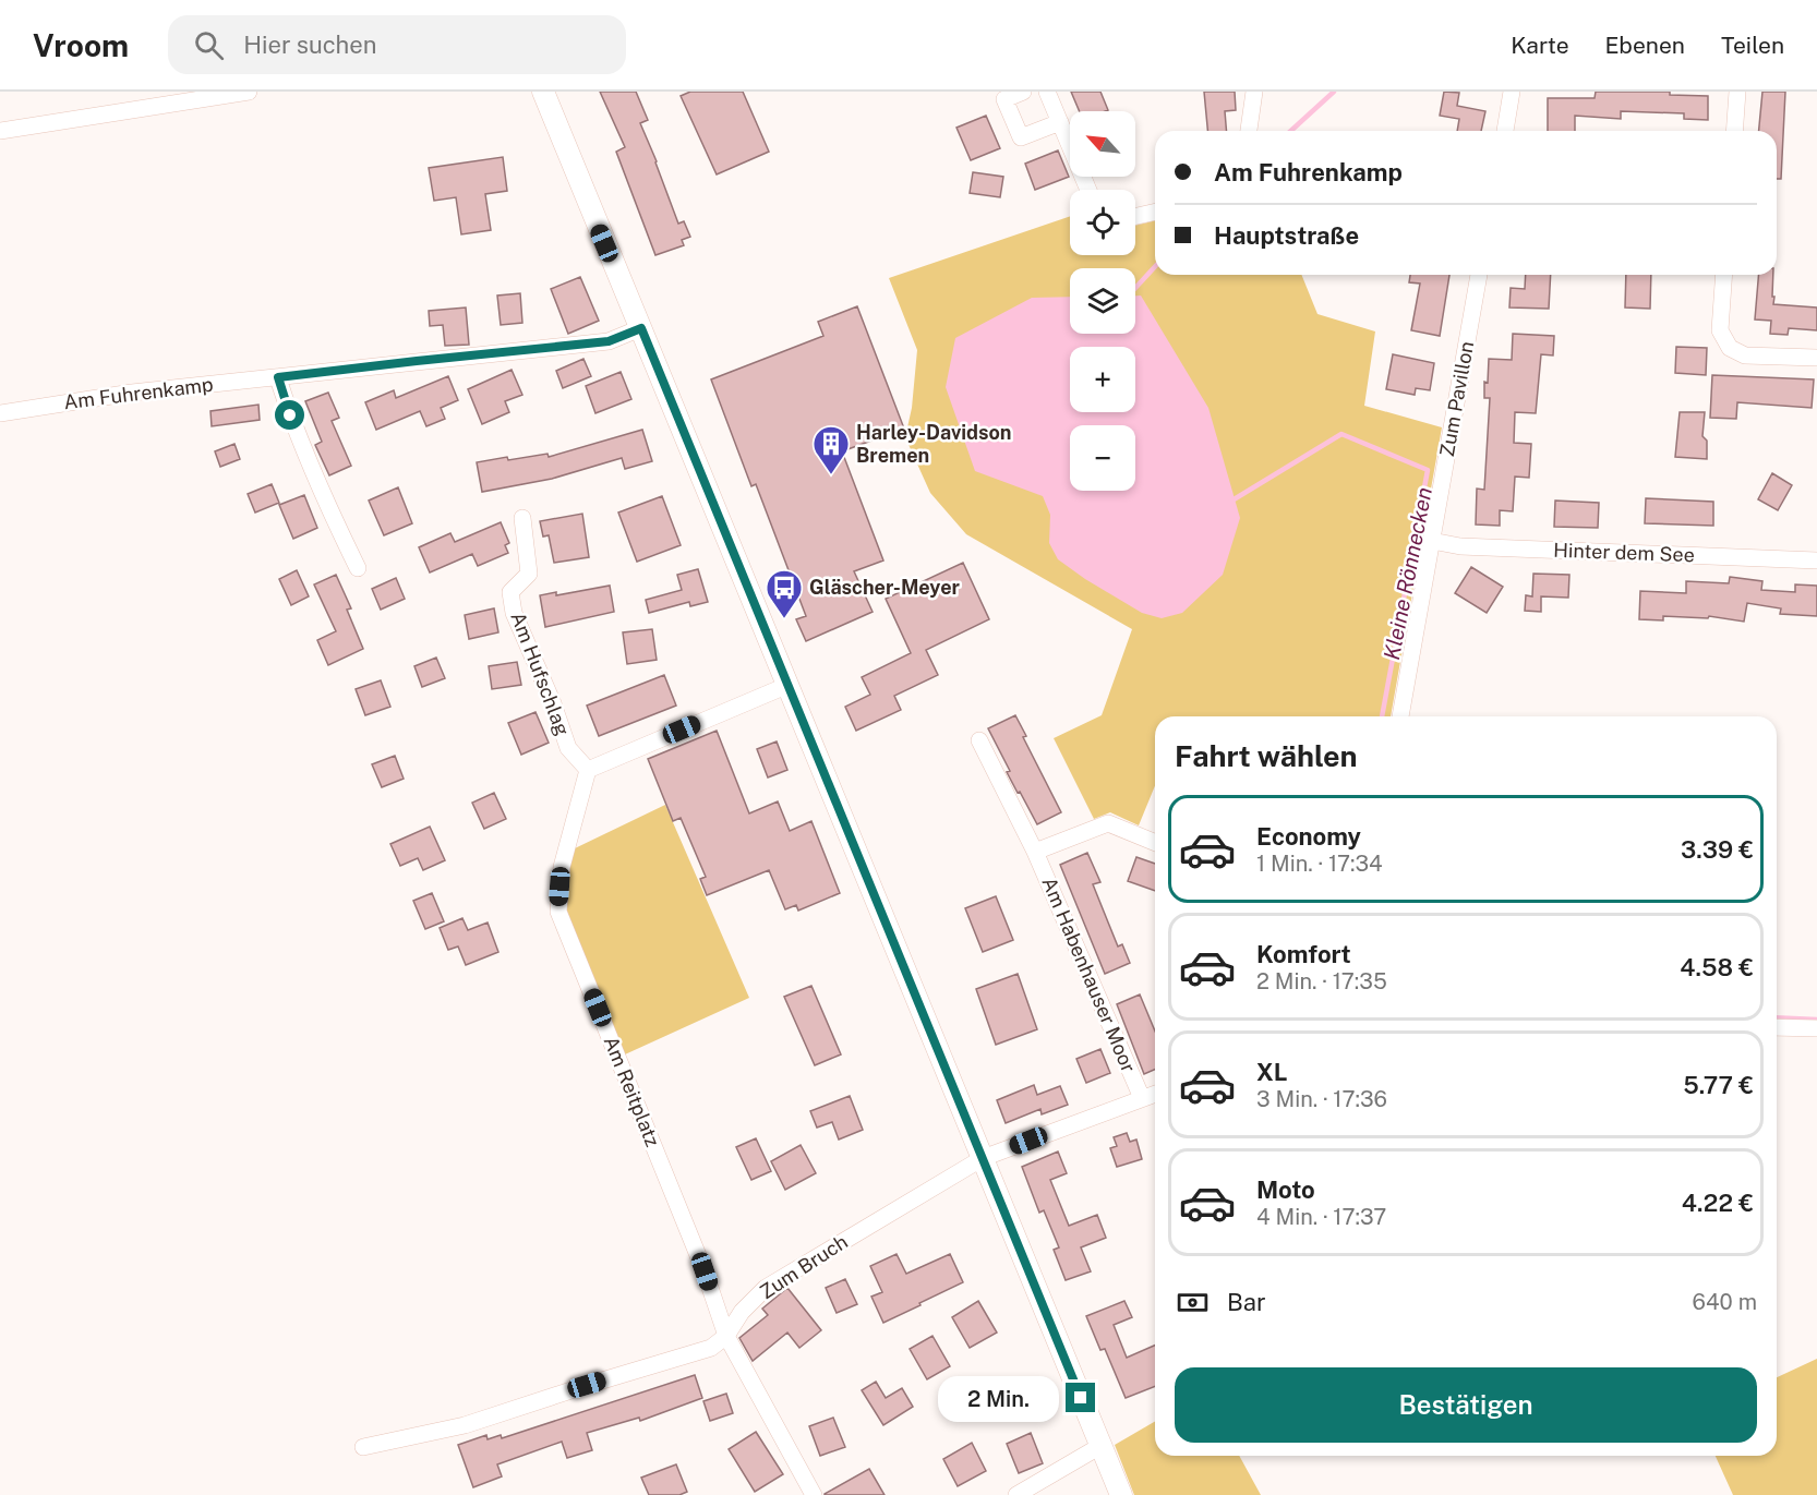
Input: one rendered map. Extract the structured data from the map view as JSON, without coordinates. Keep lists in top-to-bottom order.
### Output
{
  "streets": {
    "street": [
      "Am Fuhrenkamp",
      "Zum Pavillon",
      "Hinter dem See",
      "Am Hufschlag",
      "Am Habenhauser Moor",
      "Am Reitplatz",
      "Zum Bruch"
    ]
  },
  "crossings": [
    ["Zum Pavillon", "Hinter dem See"],
    ["Am Hufschlag", "Am Reitplatz"],
    ["Am Habenhauser Moor", "Zum Bruch"],
    ["Am Reitplatz", "Zum Bruch"]
  ],
  "water": ["Kleine Rönnecken"],
  "places": {
    "building": ["Harley-Davidson Bremen"],
    "bus stop": ["Gläscher-Meyer"]
  },
  "north": "top left",
  "page": {
    "header": "Vroom",
    "search": "Hier suchen",
    "nav": ["Karte", "Ebenen", "Teilen"],
    "map_buttons": ["+", "−"],
    "banner": ["Am Fuhrenkamp", "Hauptstraße"],
    "heading": "Fahrt wählen",
    "list": [
      {
        "name": "Economy",
        "note": "1 Min. · 17:34",
        "value": "3.39 €"
      },
      {
        "name": "Komfort",
        "note": "2 Min. · 17:35",
        "value": "4.58 €"
      },
      {
        "name": "XL",
        "note": "3 Min. · 17:36",
        "value": "5.77 €"
      },
      {
        "name": "Moto",
        "note": "4 Min. · 17:37",
        "value": "4.22 €"
      }
    ],
    "pay": ["Bar", "640 m"],
    "buttons": "Bestätigen",
    "bubble": "2 Min."
  }
}
